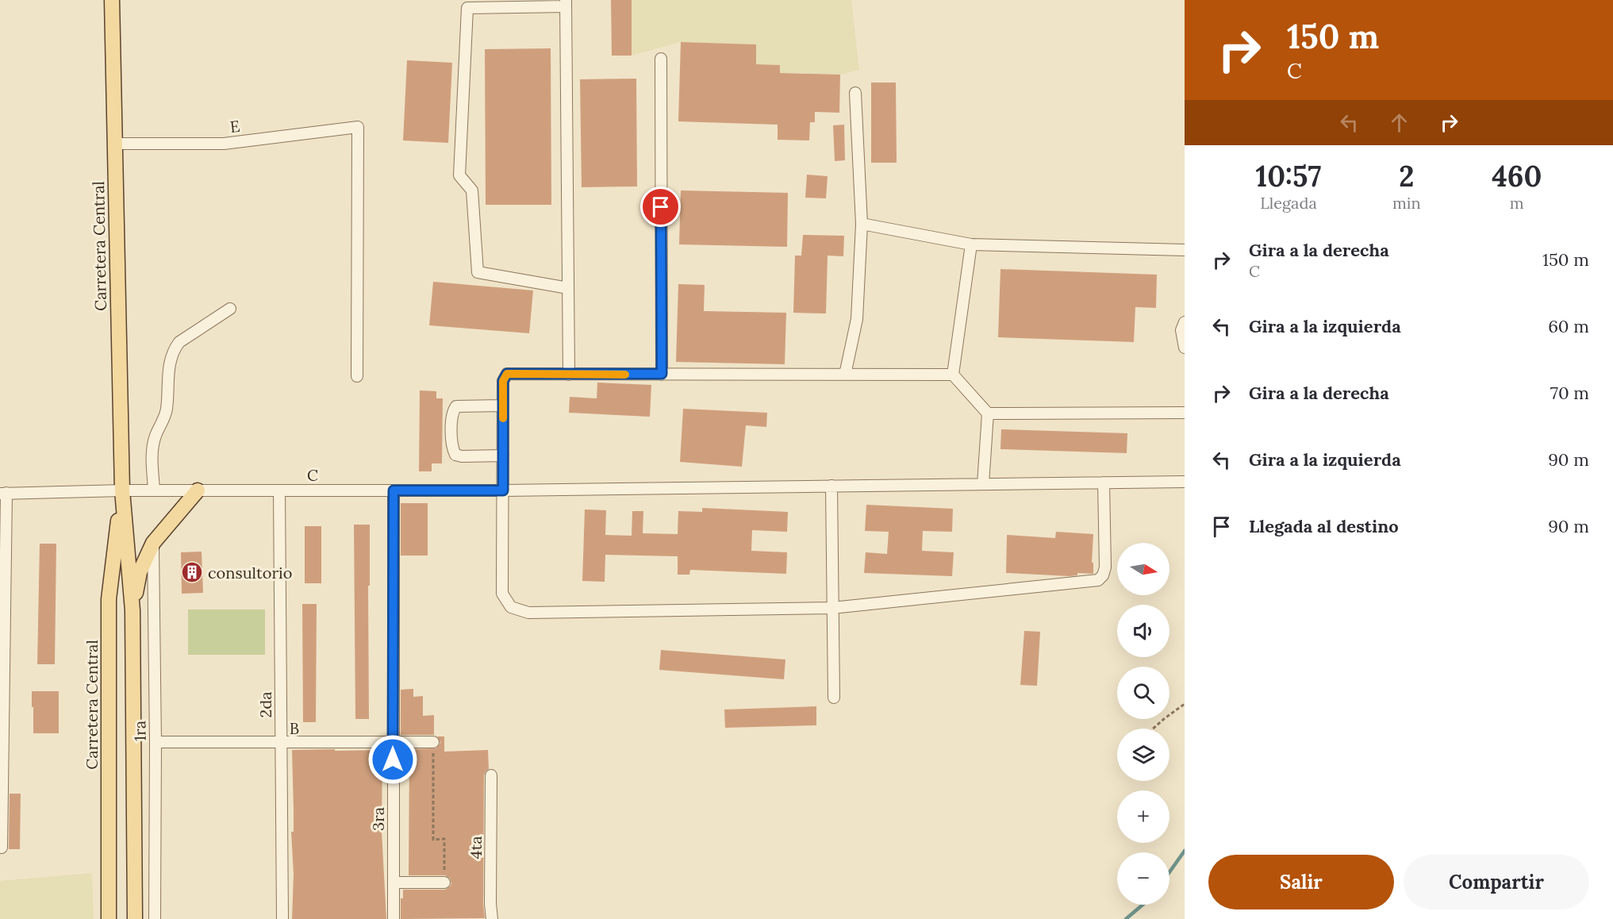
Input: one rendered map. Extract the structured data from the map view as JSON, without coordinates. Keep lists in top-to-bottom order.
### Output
{
  "streets": {
    "main road": ["Carretera Central"],
    "street": [
      "E",
      "C",
      "2da",
      "B",
      "1ra",
      "3ra",
      "4ta"
    ]
  },
  "crossings": [
    ["E", "Carretera Central"],
    ["Carretera Central", "C"],
    ["C", "2da"],
    ["C", "3ra"],
    ["2da", "B"],
    ["B", "1ra"],
    ["B", "3ra"]
  ],
  "places": {
    "building": ["consultorio"]
  },
  "north": "right",
  "page": {
    "turn": ["150 m", "C"],
    "eta": [
      "10:57",
      "Llegada",
      "2",
      "min",
      "460",
      "m"
    ],
    "list": [
      {
        "name": "Gira a la derecha",
        "note": "C",
        "value": "150 m"
      },
      {
        "name": "Gira a la izquierda",
        "value": "60 m"
      },
      {
        "name": "Gira a la derecha",
        "value": "70 m"
      },
      {
        "name": "Gira a la izquierda",
        "value": "90 m"
      },
      {
        "name": "Llegada al destino",
        "value": "90 m"
      }
    ],
    "map_buttons": ["+", "−"],
    "buttons": ["Salir", "Compartir"]
  }
}
